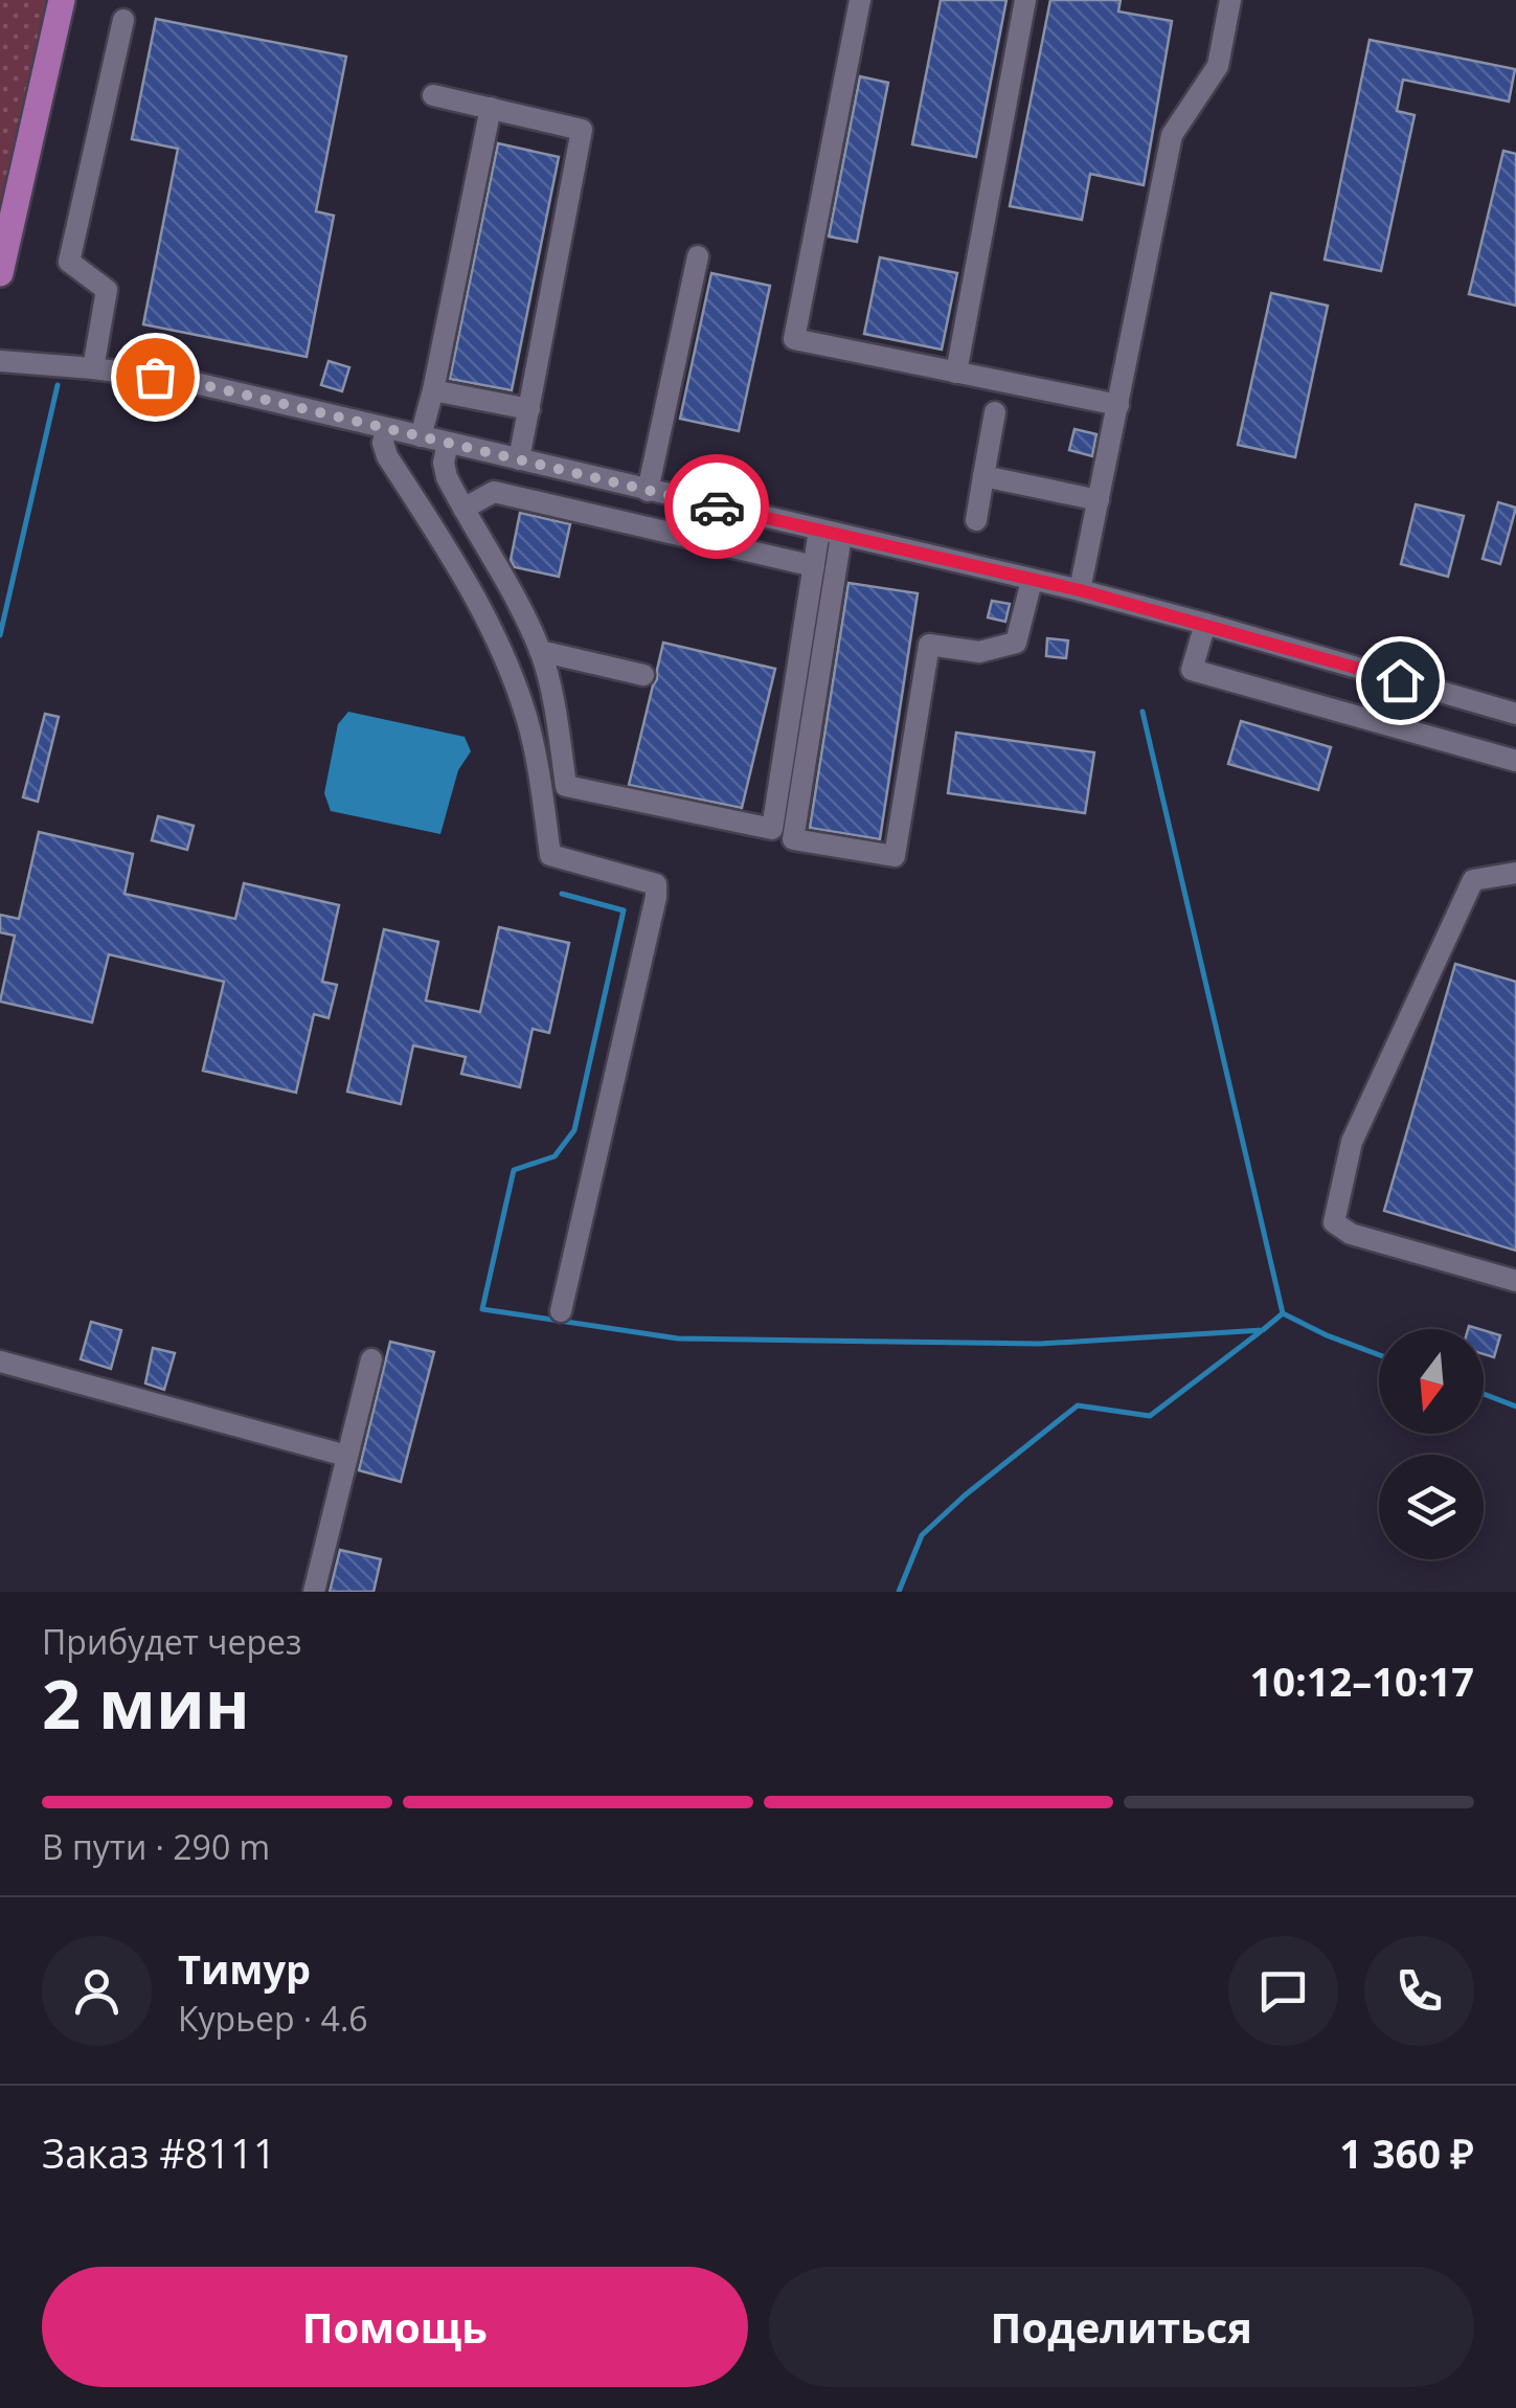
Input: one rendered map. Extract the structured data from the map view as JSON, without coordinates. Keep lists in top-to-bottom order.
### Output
{
  "north": "bottom",
  "page": {
    "heading": ["2 мин", "Прибудет через", "10:12–10:17"],
    "panel": [
      "Тимур",
      "Курьер · 4.6",
      "Заказ #8111",
      "1 360 ₽"
    ],
    "bar": "В пути · 290 m",
    "buttons": ["Помощь", "Поделиться"]
  }
}
